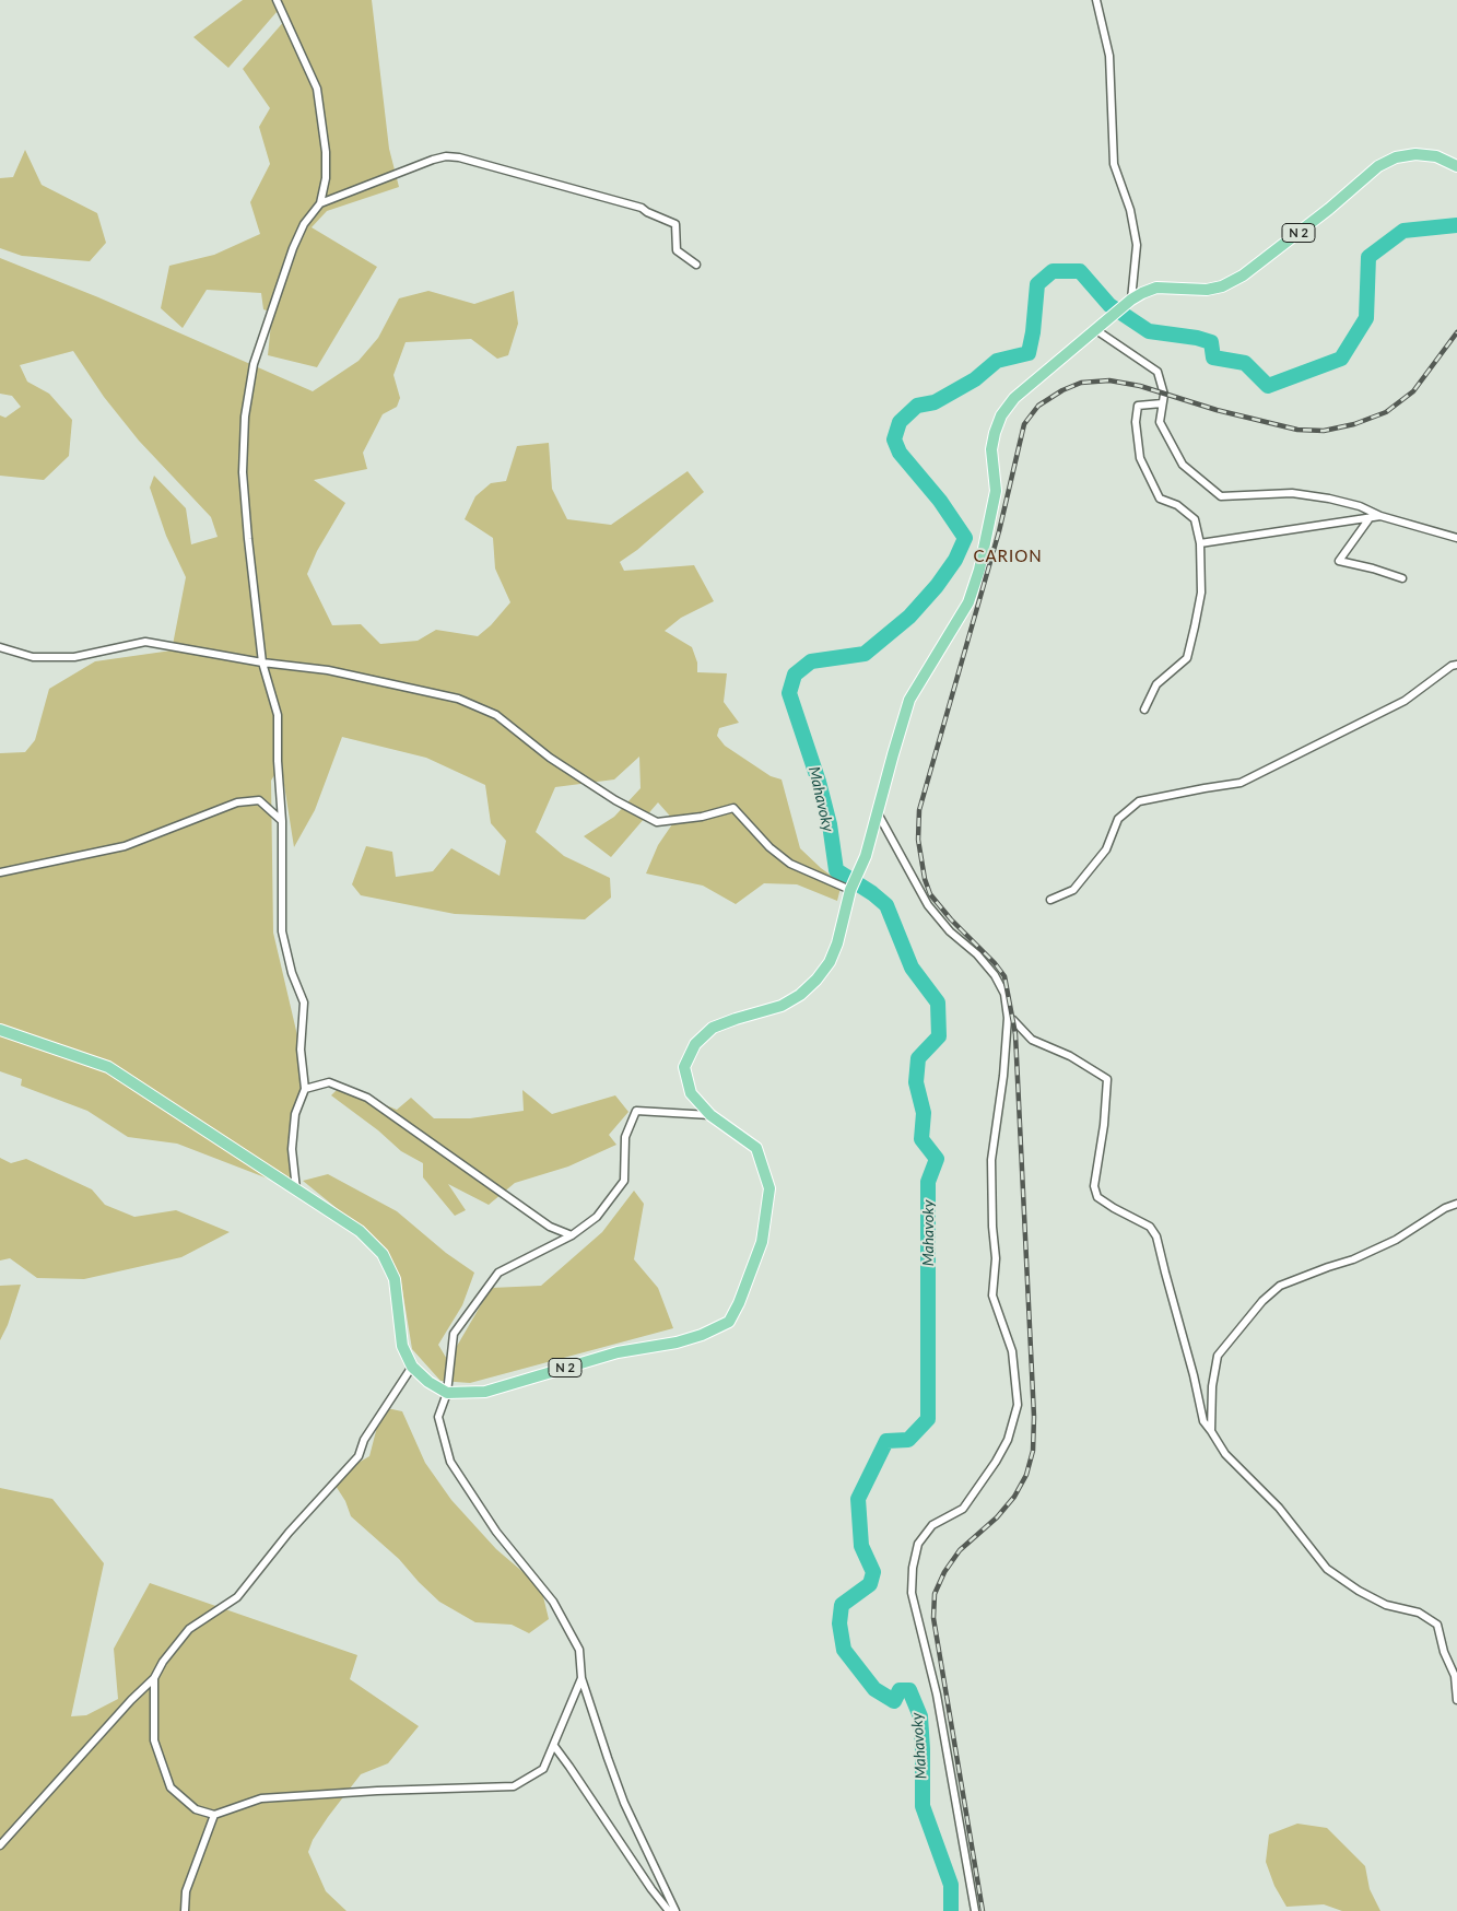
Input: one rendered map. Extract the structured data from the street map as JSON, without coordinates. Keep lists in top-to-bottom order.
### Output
{
  "streets": {
    "main road": ["N 2"]
  },
  "districts": ["CARION"],
  "water": ["Mahavoky"]
}
